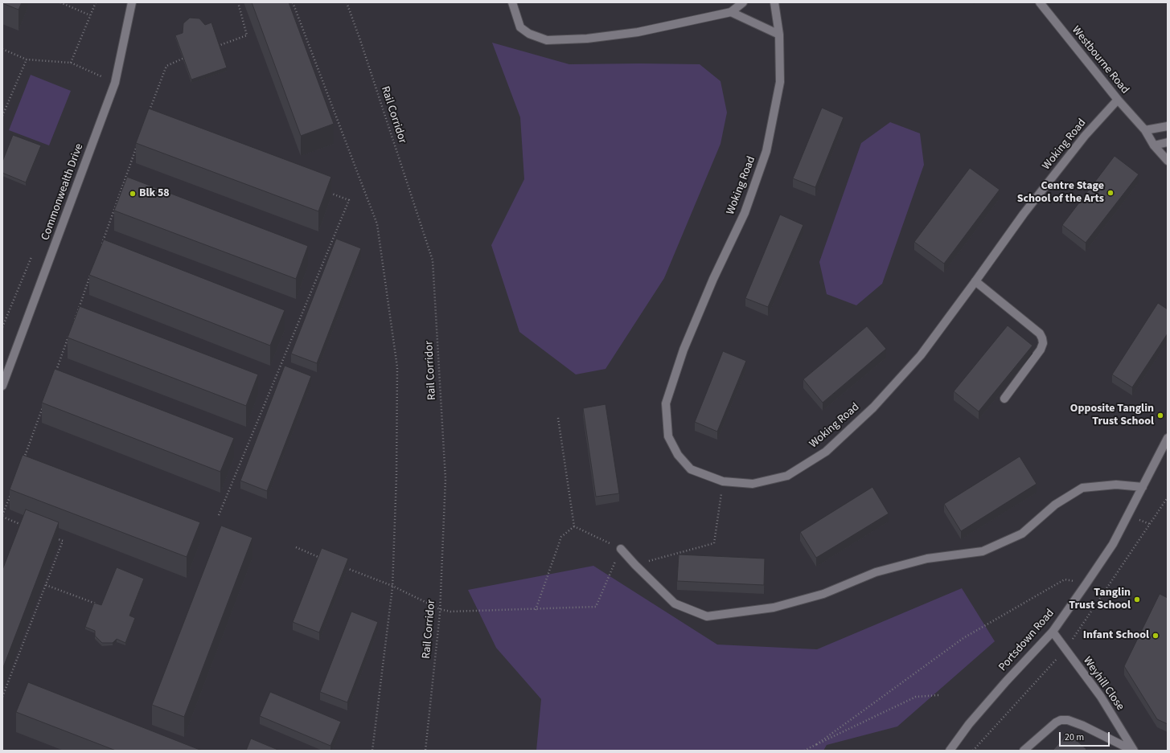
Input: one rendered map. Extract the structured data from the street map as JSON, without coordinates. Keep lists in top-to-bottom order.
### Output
{
  "streets": {
    "street": [
      "Westbourne Road",
      "Woking Road",
      "Commonwealth Drive",
      "Portsdown Road",
      "Weyhill Close"
    ],
    "path": ["Rail Corridor"]
  },
  "crossings": [
    ["Westbourne Road", "Woking Road"],
    ["Portsdown Road", "Weyhill Close"]
  ],
  "places": [
    "Centre Stage School of the Arts",
    "Blk 58",
    "Opposite Tanglin Trust School",
    "Tanglin Trust School",
    "Infant School"
  ],
  "scale_bar": "20 m"
}
